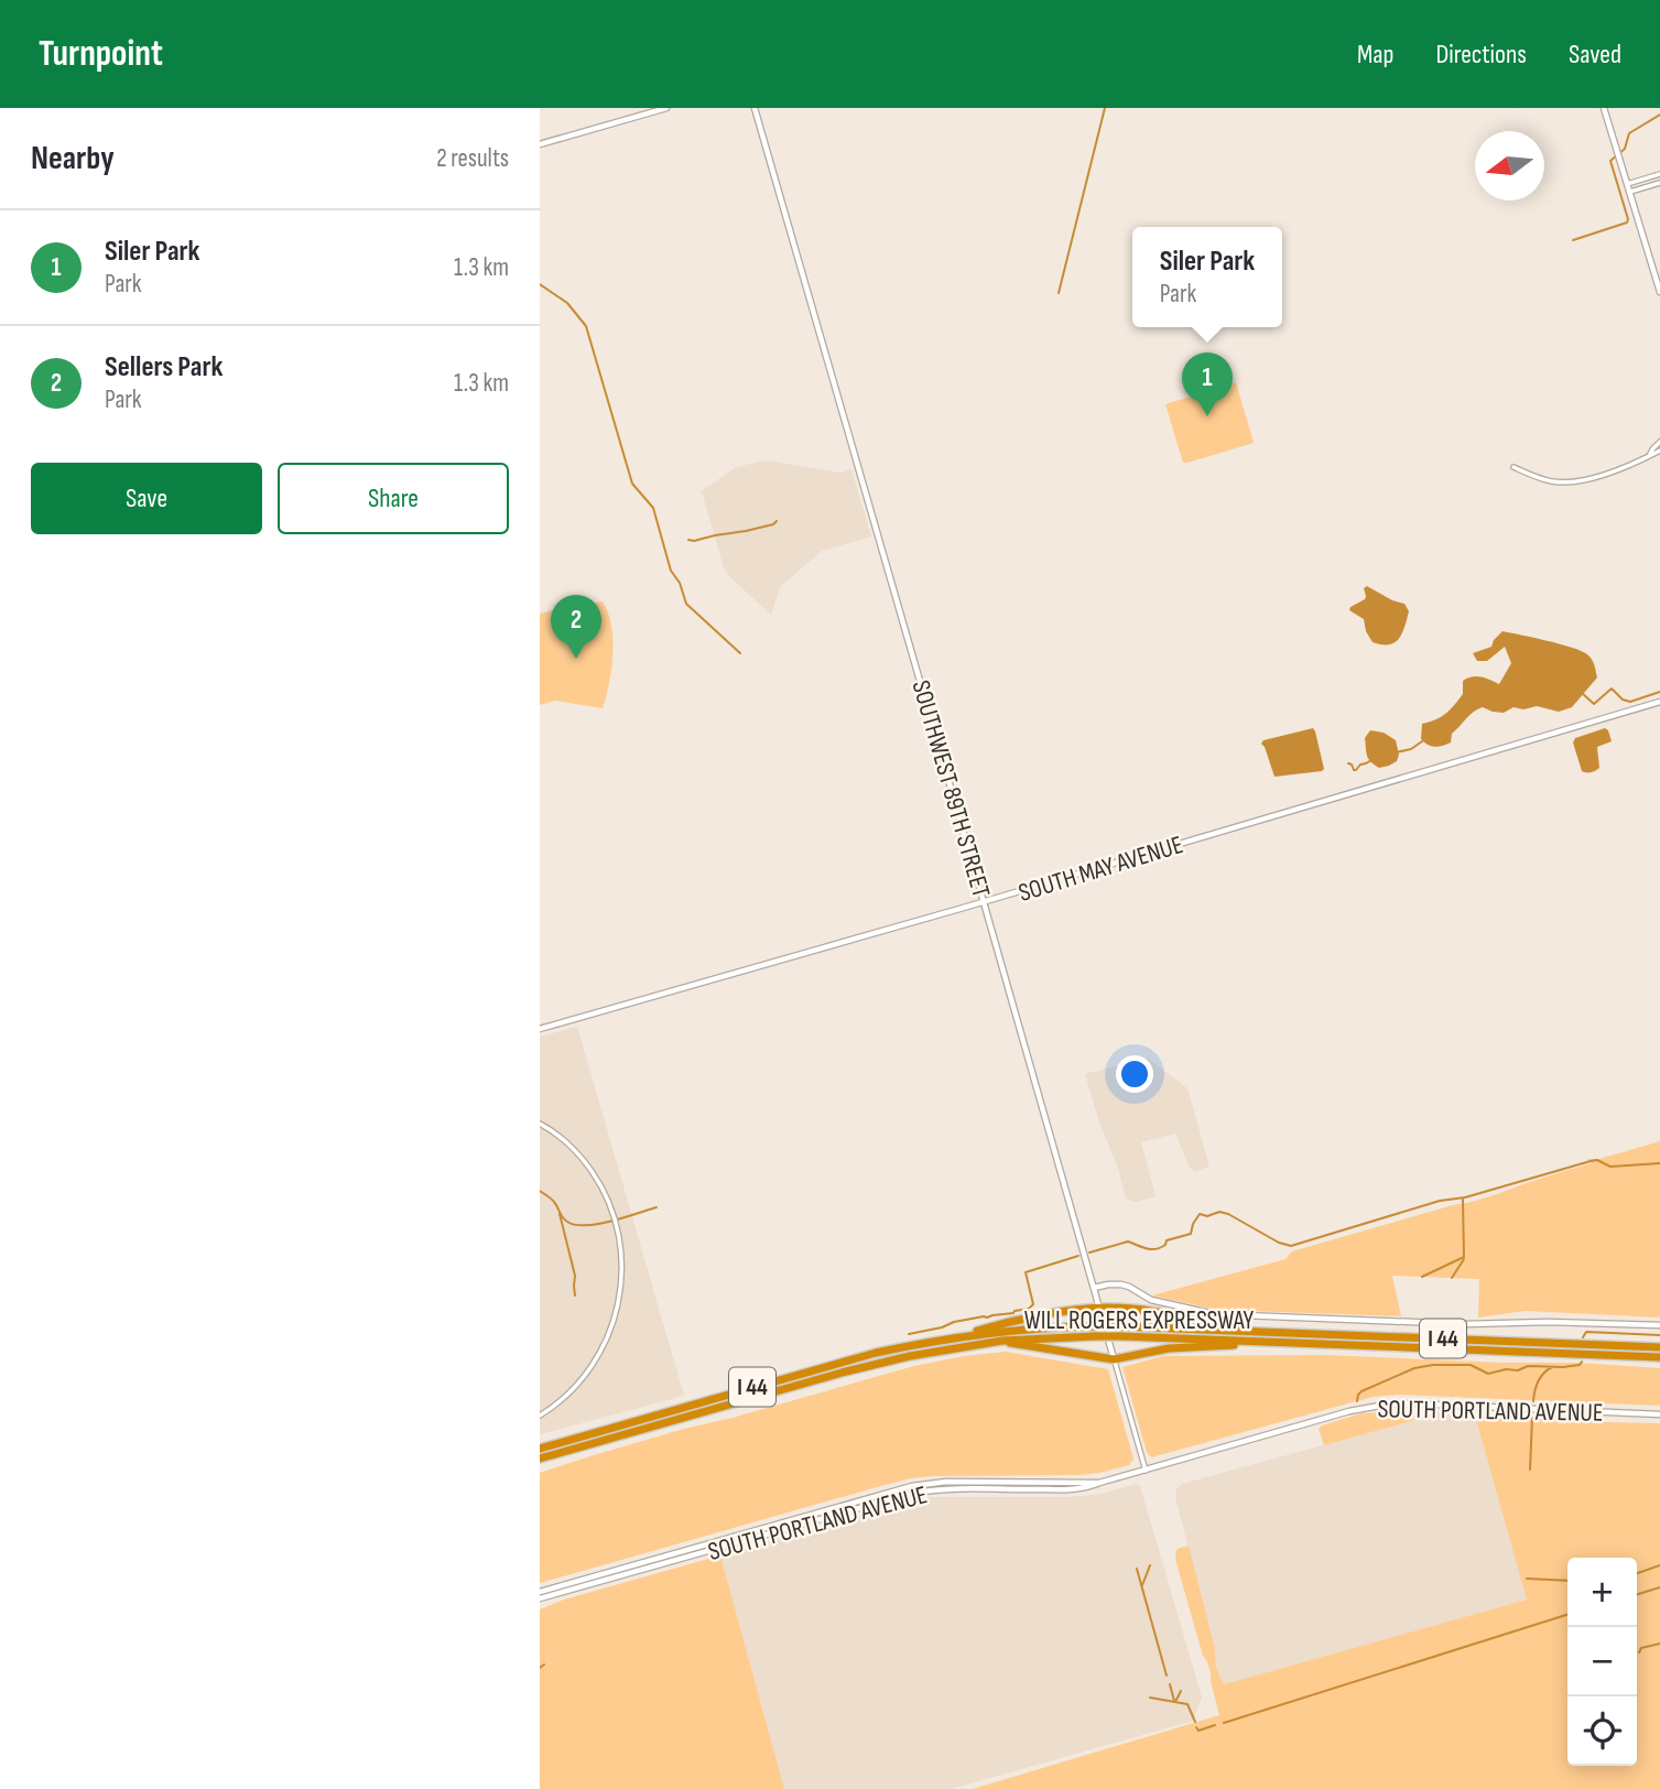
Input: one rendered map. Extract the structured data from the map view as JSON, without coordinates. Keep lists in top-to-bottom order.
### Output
{
  "streets": {
    "highway": ["WILL ROGERS EXPRESSWAY", "I 44"],
    "main road": ["SOUTHWEST 89TH STREET", "SOUTH MAY AVENUE", "SOUTH PORTLAND AVENUE"]
  },
  "crossings": [
    ["SOUTHWEST 89TH STREET", "SOUTH MAY AVENUE"],
    ["SOUTHWEST 89TH STREET", "SOUTH PORTLAND AVENUE"]
  ],
  "north": "left",
  "page": {
    "header": "Turnpoint",
    "nav": ["Map", "Directions", "Saved"],
    "heading": ["Nearby", "2 results"],
    "list": [
      {
        "mark": "1",
        "name": "Siler Park",
        "note": "Park",
        "value": "1.3 km"
      },
      {
        "mark": "2",
        "name": "Sellers Park",
        "note": "Park",
        "value": "1.3 km"
      }
    ],
    "popup": ["Siler Park", "Park"],
    "pins": ["1", "2"],
    "buttons": ["Save", "Share"],
    "map_buttons": ["+", "−"]
  }
}
